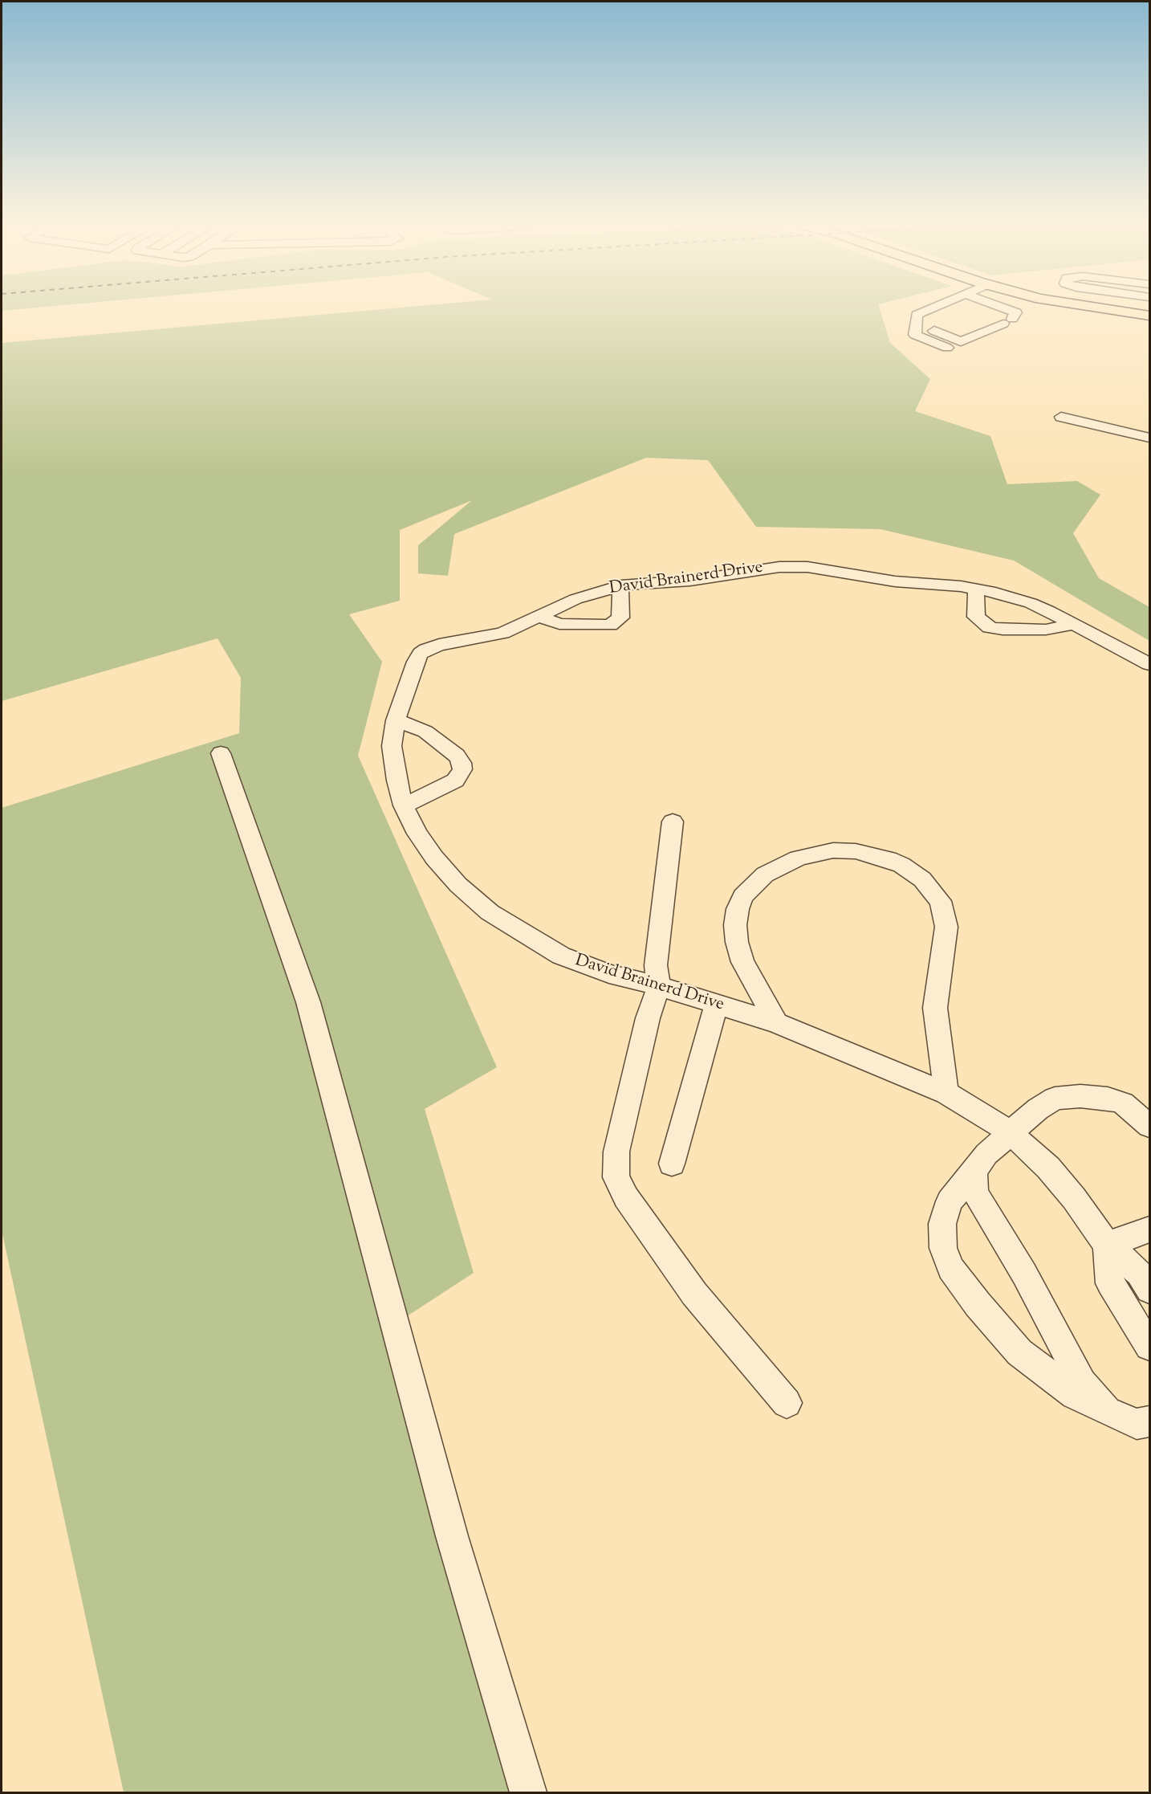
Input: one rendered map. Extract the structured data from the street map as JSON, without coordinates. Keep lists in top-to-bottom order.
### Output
{
  "streets": {
    "street": ["David Brainerd Drive"]
  }
}
